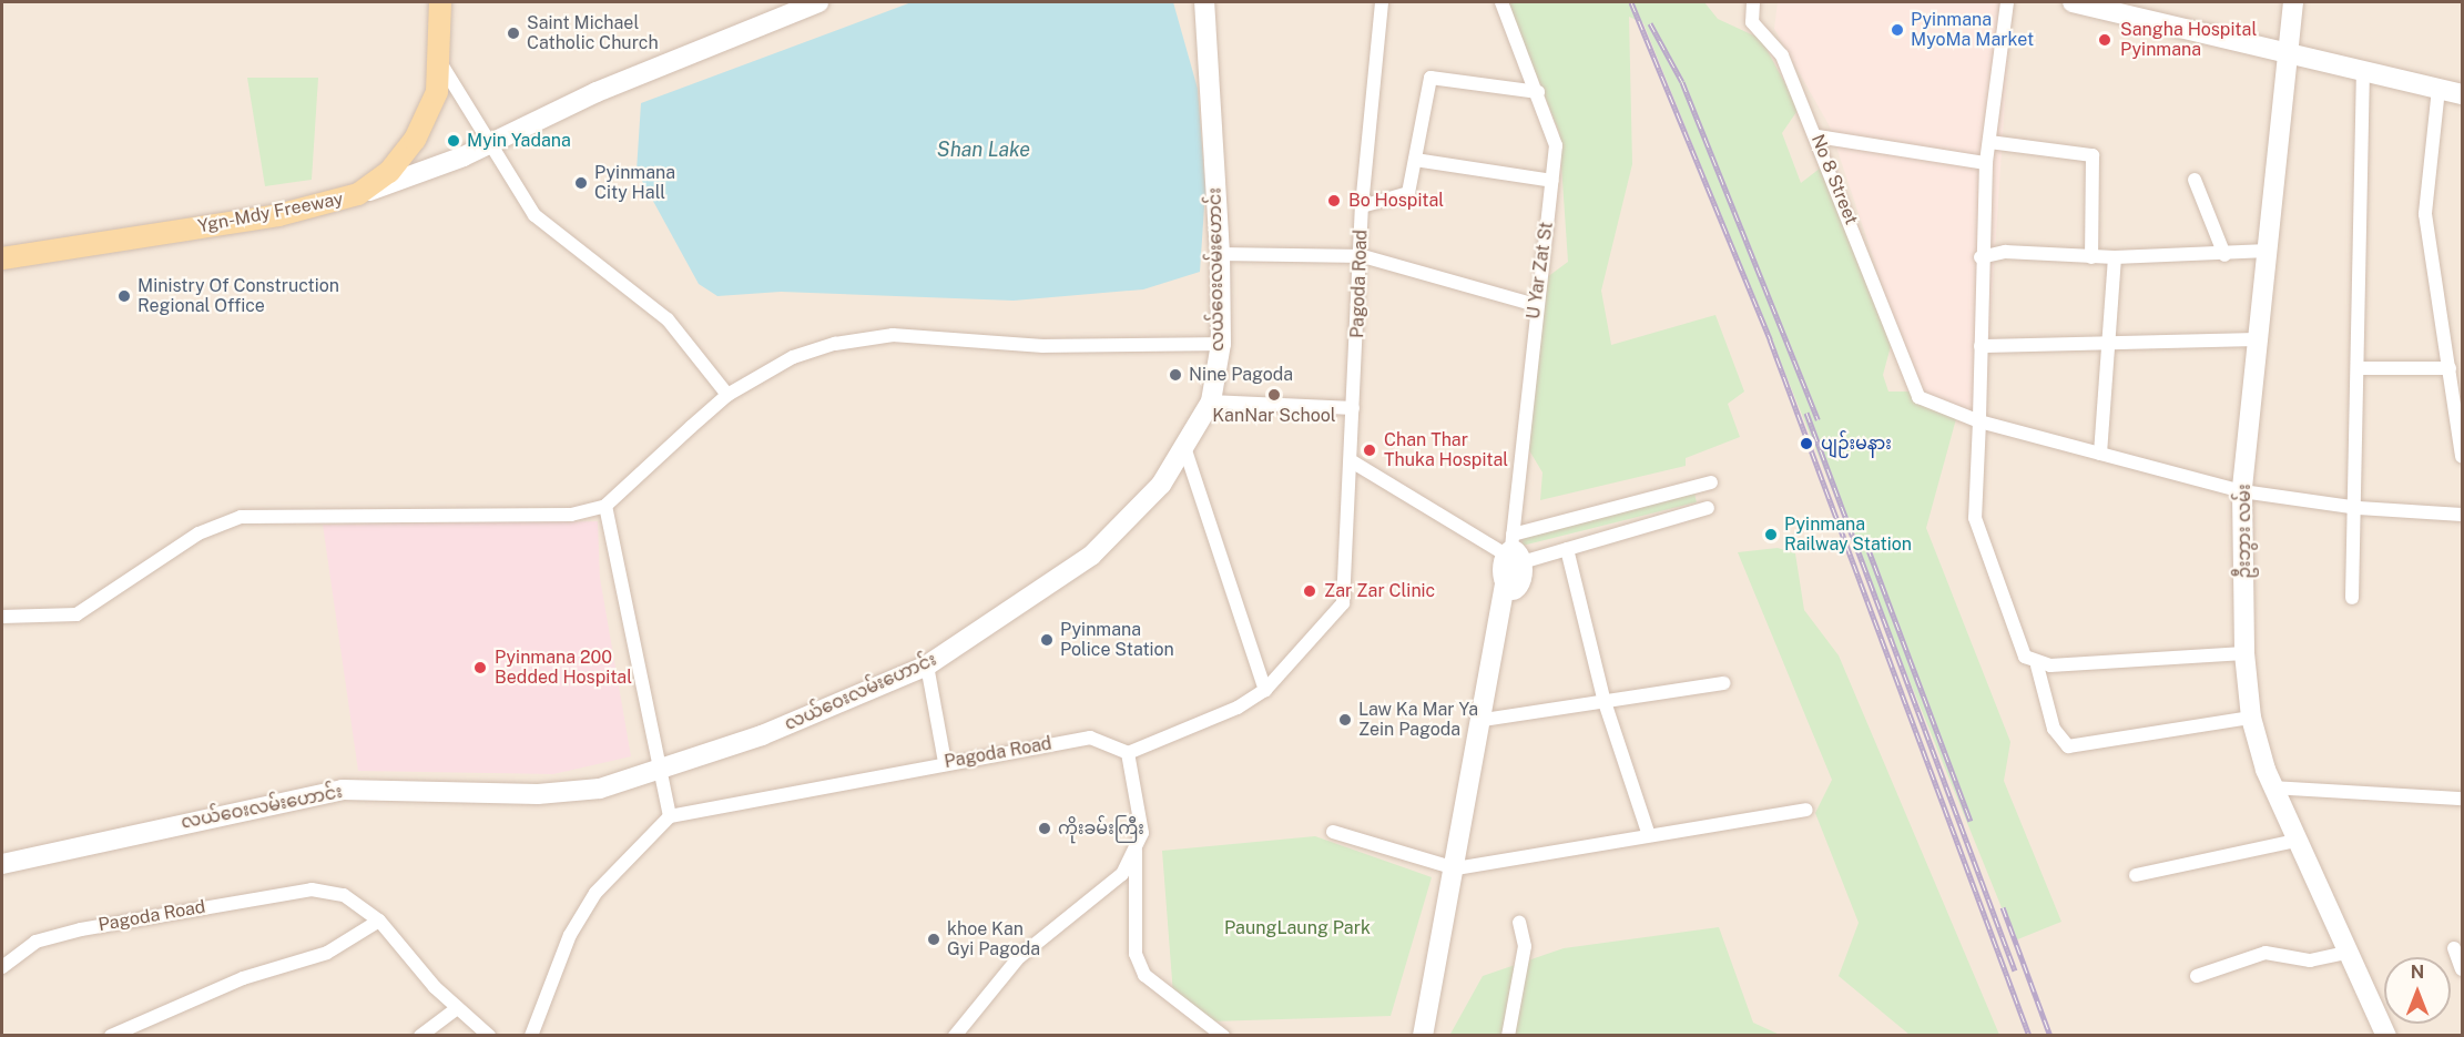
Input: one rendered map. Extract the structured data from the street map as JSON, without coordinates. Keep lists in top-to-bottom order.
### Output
{
  "streets": {
    "main road": ["Ygn-Mdy Freeway"],
    "street": [
      "No 8 Street",
      "လယ်ဝေးလမ်းဟောင်း",
      "U Yar Zat St",
      "Pagoda Road",
      "ဦးဘွား လမ်း"
    ]
  },
  "crossings": [
    ["No 8 Street", "ဦးဘွား လမ်း"]
  ],
  "water": ["Shan Lake"],
  "parks": ["PaungLaung Park"],
  "places": [
    "Pyinmana MyoMa Market",
    "Saint Michael Catholic Church",
    "Sangha Hospital Pyinmana",
    "Myin Yadana",
    "Pyinmana City Hall",
    "Bo Hospital",
    "Ministry Of Construction Regional Office",
    "Nine Pagoda",
    "KanNar School",
    "ပျဉ်းမနား",
    "Chan Thar Thuka Hospital",
    "Pyinmana Railway Station",
    "Zar Zar Clinic",
    "Pyinmana Police Station",
    "Pyinmana 200 Bedded Hospital",
    "Law Ka Mar Ya Zein Pagoda",
    "ကိုးခမ်းကြီး",
    "khoe Kan Gyi Pagoda"
  ],
  "north": "top"
}
